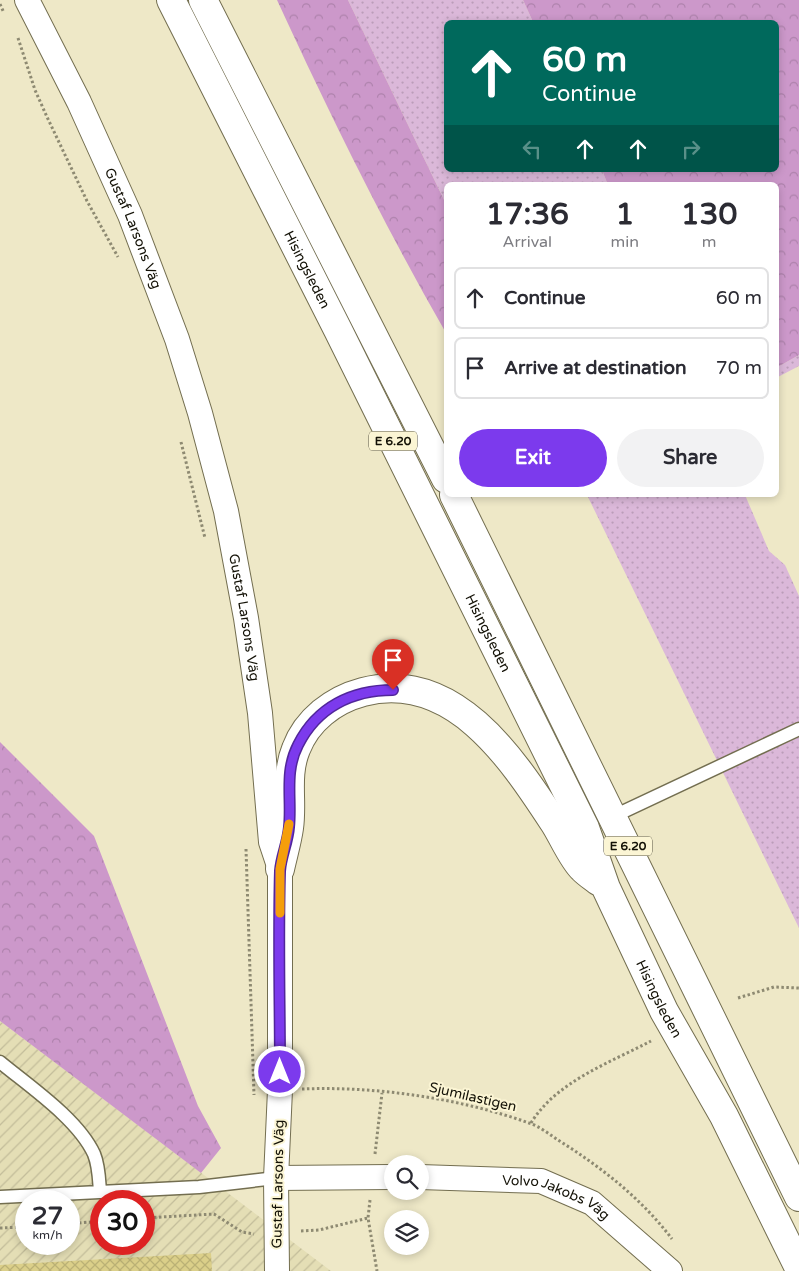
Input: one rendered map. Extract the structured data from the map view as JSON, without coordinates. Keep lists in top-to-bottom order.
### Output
{
  "streets": {
    "highway": ["Hisingsleden", "E 6.20"],
    "street": ["Gustaf Larsons Väg", "Volvo Jakobs Väg"],
    "path": ["Sjumilastigen"]
  },
  "crossings": [
    ["Gustaf Larsons Väg", "Sjumilastigen"]
  ],
  "page": {
    "turn": ["60 m", "Continue"],
    "eta": [
      "17:36",
      "Arrival",
      "1",
      "min",
      "130",
      "m"
    ],
    "list": [
      {
        "name": "Continue",
        "value": "60 m"
      },
      {
        "name": "Arrive at destination",
        "value": "70 m"
      }
    ],
    "buttons": ["Exit", "Share"],
    "speed": "27 km/h",
    "limit": "30"
  }
}
